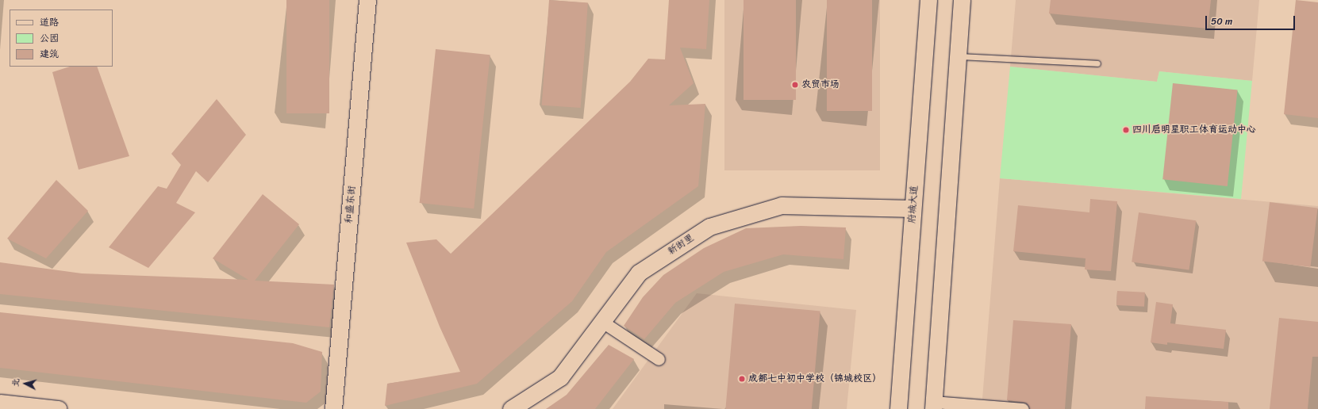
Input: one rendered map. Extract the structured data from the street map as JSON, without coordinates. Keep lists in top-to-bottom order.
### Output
{
  "streets": {
    "street": ["和盛东街", "府城大道", "新街里"]
  },
  "crossings": [
    ["府城大道", "新街里"]
  ],
  "places": ["农贸市场", "四川启明星职工体育运动中心", "成都七中初中学校（锦城校区）"],
  "legend": ["道路", "公园", "建筑"],
  "scale_bar": "50 m",
  "north": "left"
}
